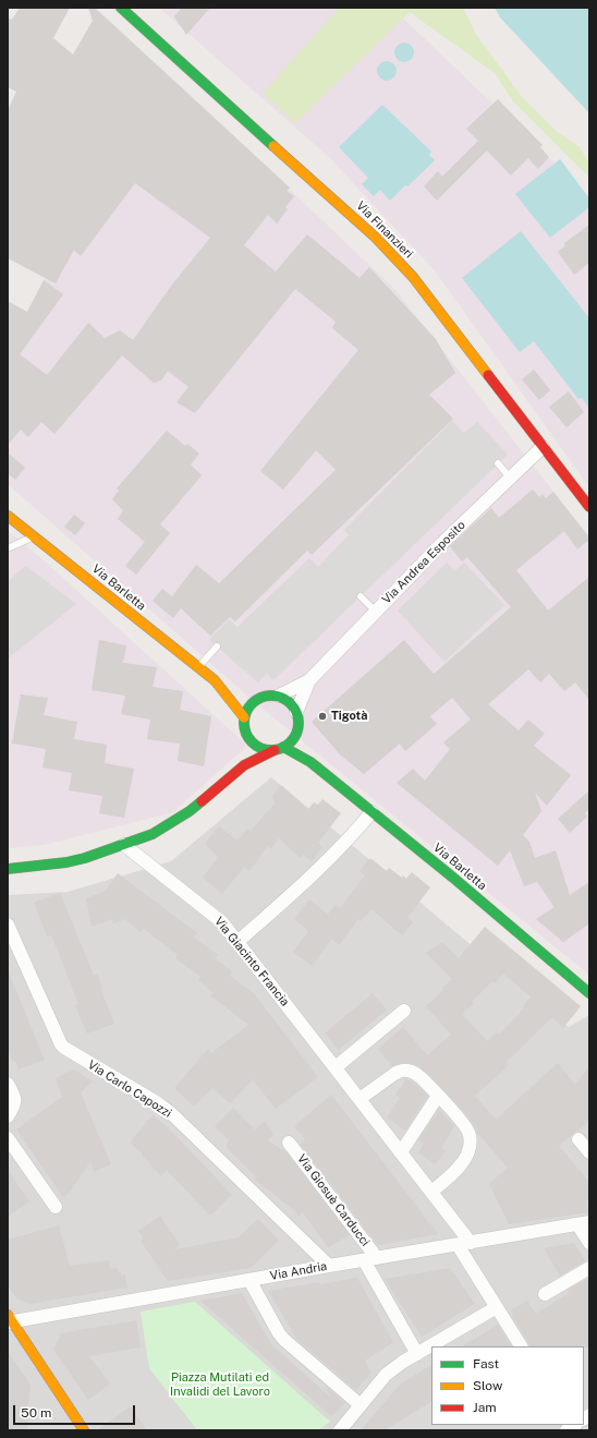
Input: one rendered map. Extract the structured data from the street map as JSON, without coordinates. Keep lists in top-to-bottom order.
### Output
{
  "streets": {
    "street": [
      "Via Finanzieri",
      "Via Andrea Esposito",
      "Via Barletta",
      "Via Giacinto Francia",
      "Via Carlo Capozzi",
      "Via Giosuè Carducci",
      "Via Andria"
    ]
  },
  "crossings": [
    ["Via Finanzieri", "Via Andrea Esposito"],
    ["Via Andrea Esposito", "Via Barletta"],
    ["Via Giacinto Francia", "Via Andria"],
    ["Via Carlo Capozzi", "Via Andria"],
    ["Via Giosuè Carducci", "Via Andria"]
  ],
  "parks": ["Piazza Mutilati ed Invalidi del Lavoro"],
  "places": ["Tigotà"],
  "legend": ["Fast", "Slow", "Jam"],
  "scale_bar": "50 m"
}
